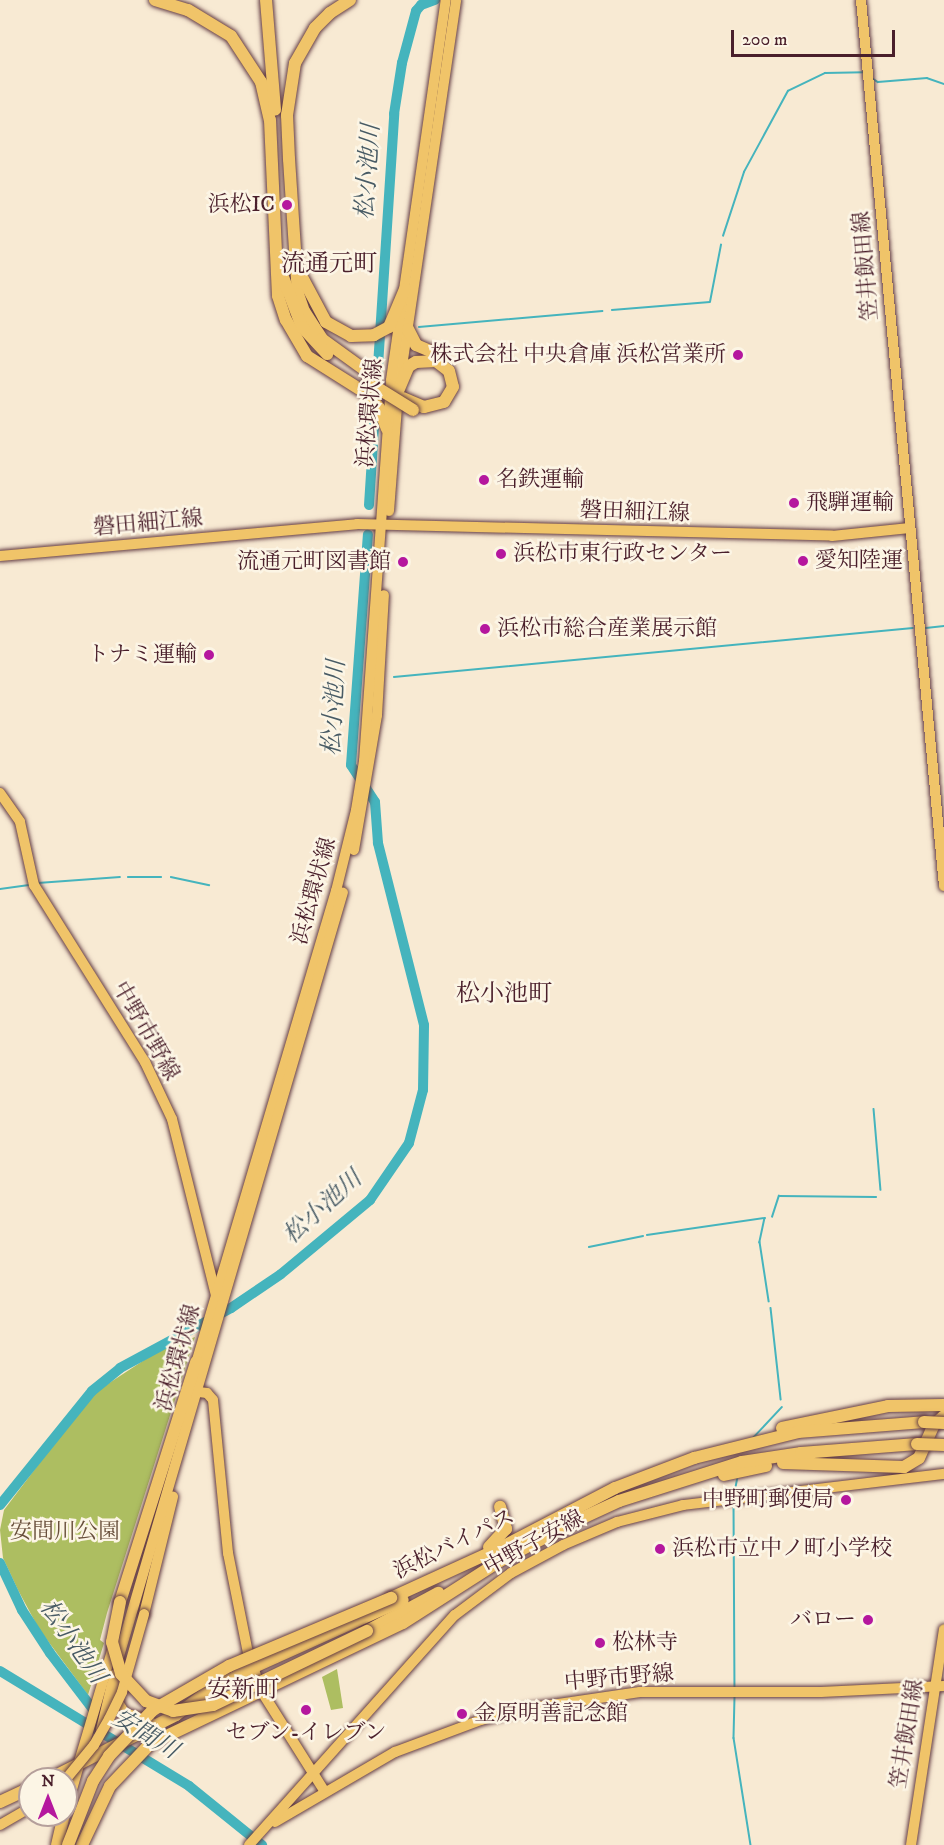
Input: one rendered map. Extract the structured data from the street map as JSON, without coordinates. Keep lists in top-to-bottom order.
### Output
{
  "streets": {
    "highway": ["浜松バイパス"],
    "main road": [
      "笠井飯田線",
      "浜松環状線",
      "磐田細江線",
      "中野市野線",
      "中野子安線"
    ]
  },
  "crossings": [
    ["笠井飯田線", "磐田細江線"],
    ["笠井飯田線", "中野市野線"],
    ["浜松環状線", "磐田細江線"],
    ["浜松環状線", "中野市野線"],
    ["中野市野線", "中野子安線"]
  ],
  "districts": ["流通元町", "松小池町", "安新町"],
  "water": ["松小池川", "安間川"],
  "parks": ["安間川公園"],
  "places": [
    "浜松IC",
    "株式会社 中央倉庫 浜松営業所",
    "名鉄運輸",
    "飛騨運輸",
    "浜松市東行政センター",
    "愛知陸運",
    "流通元町図書館",
    "浜松市総合産業展示館",
    "トナミ運輸",
    "中野町郵便局",
    "浜松市立中ノ町小学校",
    "バロー",
    "松林寺",
    "セブン-イレブン",
    "金原明善記念館"
  ],
  "scale_bar": "200 m",
  "north": "top"
}
